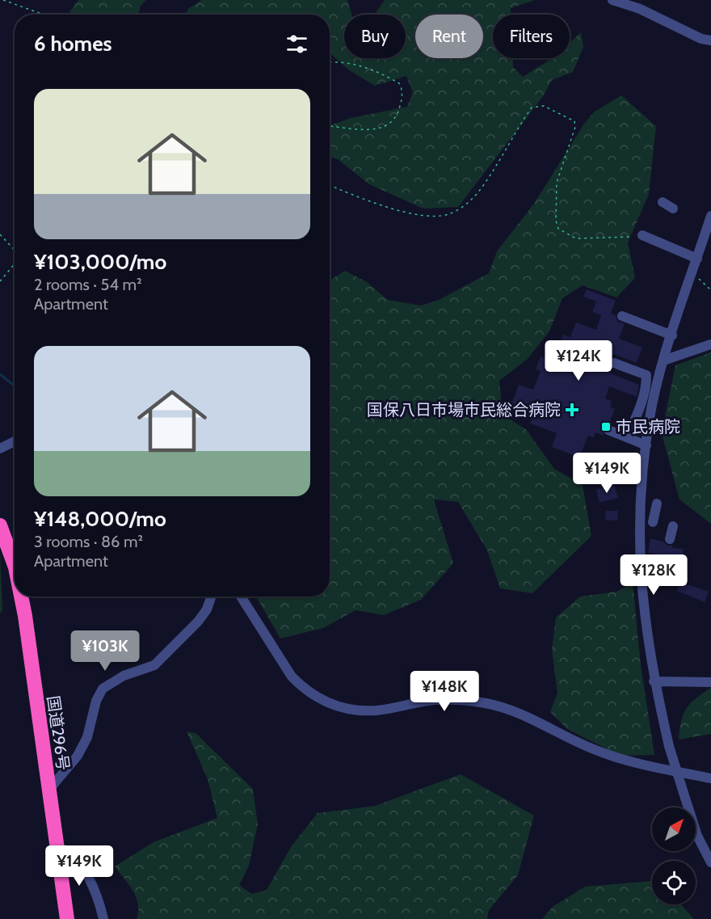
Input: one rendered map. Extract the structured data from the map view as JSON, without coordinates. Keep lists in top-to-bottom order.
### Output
{
  "streets": {
    "highway": ["国道296号"]
  },
  "places": {
    "health": ["国保八日市場市民総合病院"],
    "transit": ["市民病院"]
  },
  "north": "top right",
  "page": {
    "chip": ["Buy", "Rent", "Filters"],
    "heading": "6 homes",
    "list": [
      {
        "name": "¥103,000/mo",
        "note": "2 rooms · 54 m² · Apartment"
      },
      {
        "name": "¥148,000/mo",
        "note": "3 rooms · 86 m² · Apartment"
      }
    ],
    "price": [
      "¥124K",
      "¥149K",
      "¥128K",
      "¥103K",
      "¥148K",
      "¥149K"
    ]
  }
}
